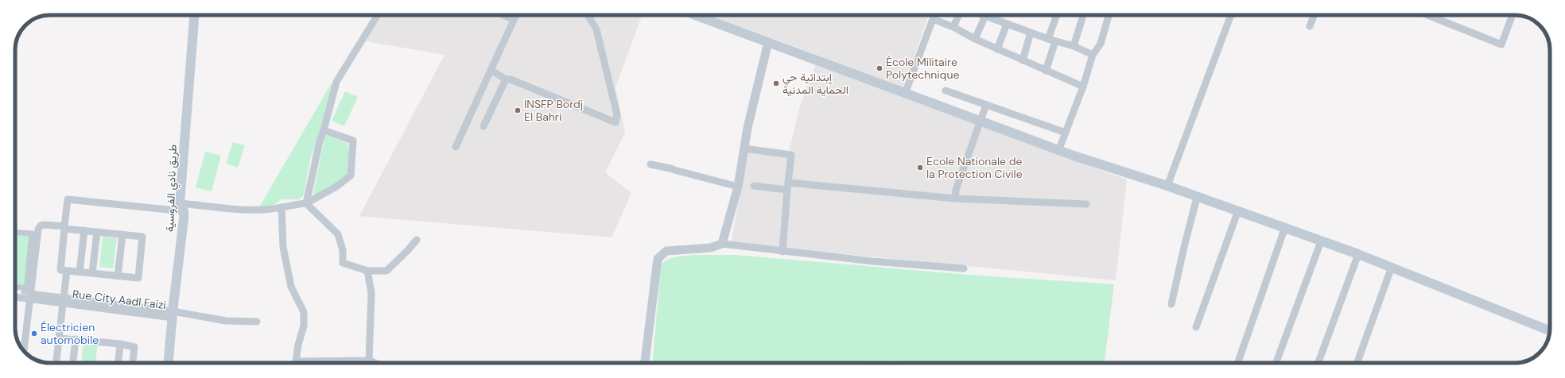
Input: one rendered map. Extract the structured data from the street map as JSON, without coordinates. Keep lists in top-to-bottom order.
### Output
{
  "streets": {
    "main road": ["طريق نادي الفروسية"],
    "street": ["Rue City Aadl Faizi"]
  },
  "crossings": [
    ["طريق نادي الفروسية", "Rue City Aadl Faizi"]
  ],
  "places": [
    "École Militaire Polytechnique",
    "إبتدائية حي الحماية المدنية",
    "INSFP Bordj El Bahri",
    "Ecole Nationale de la Protection Civile",
    "Électricien automobile"
  ]
}
